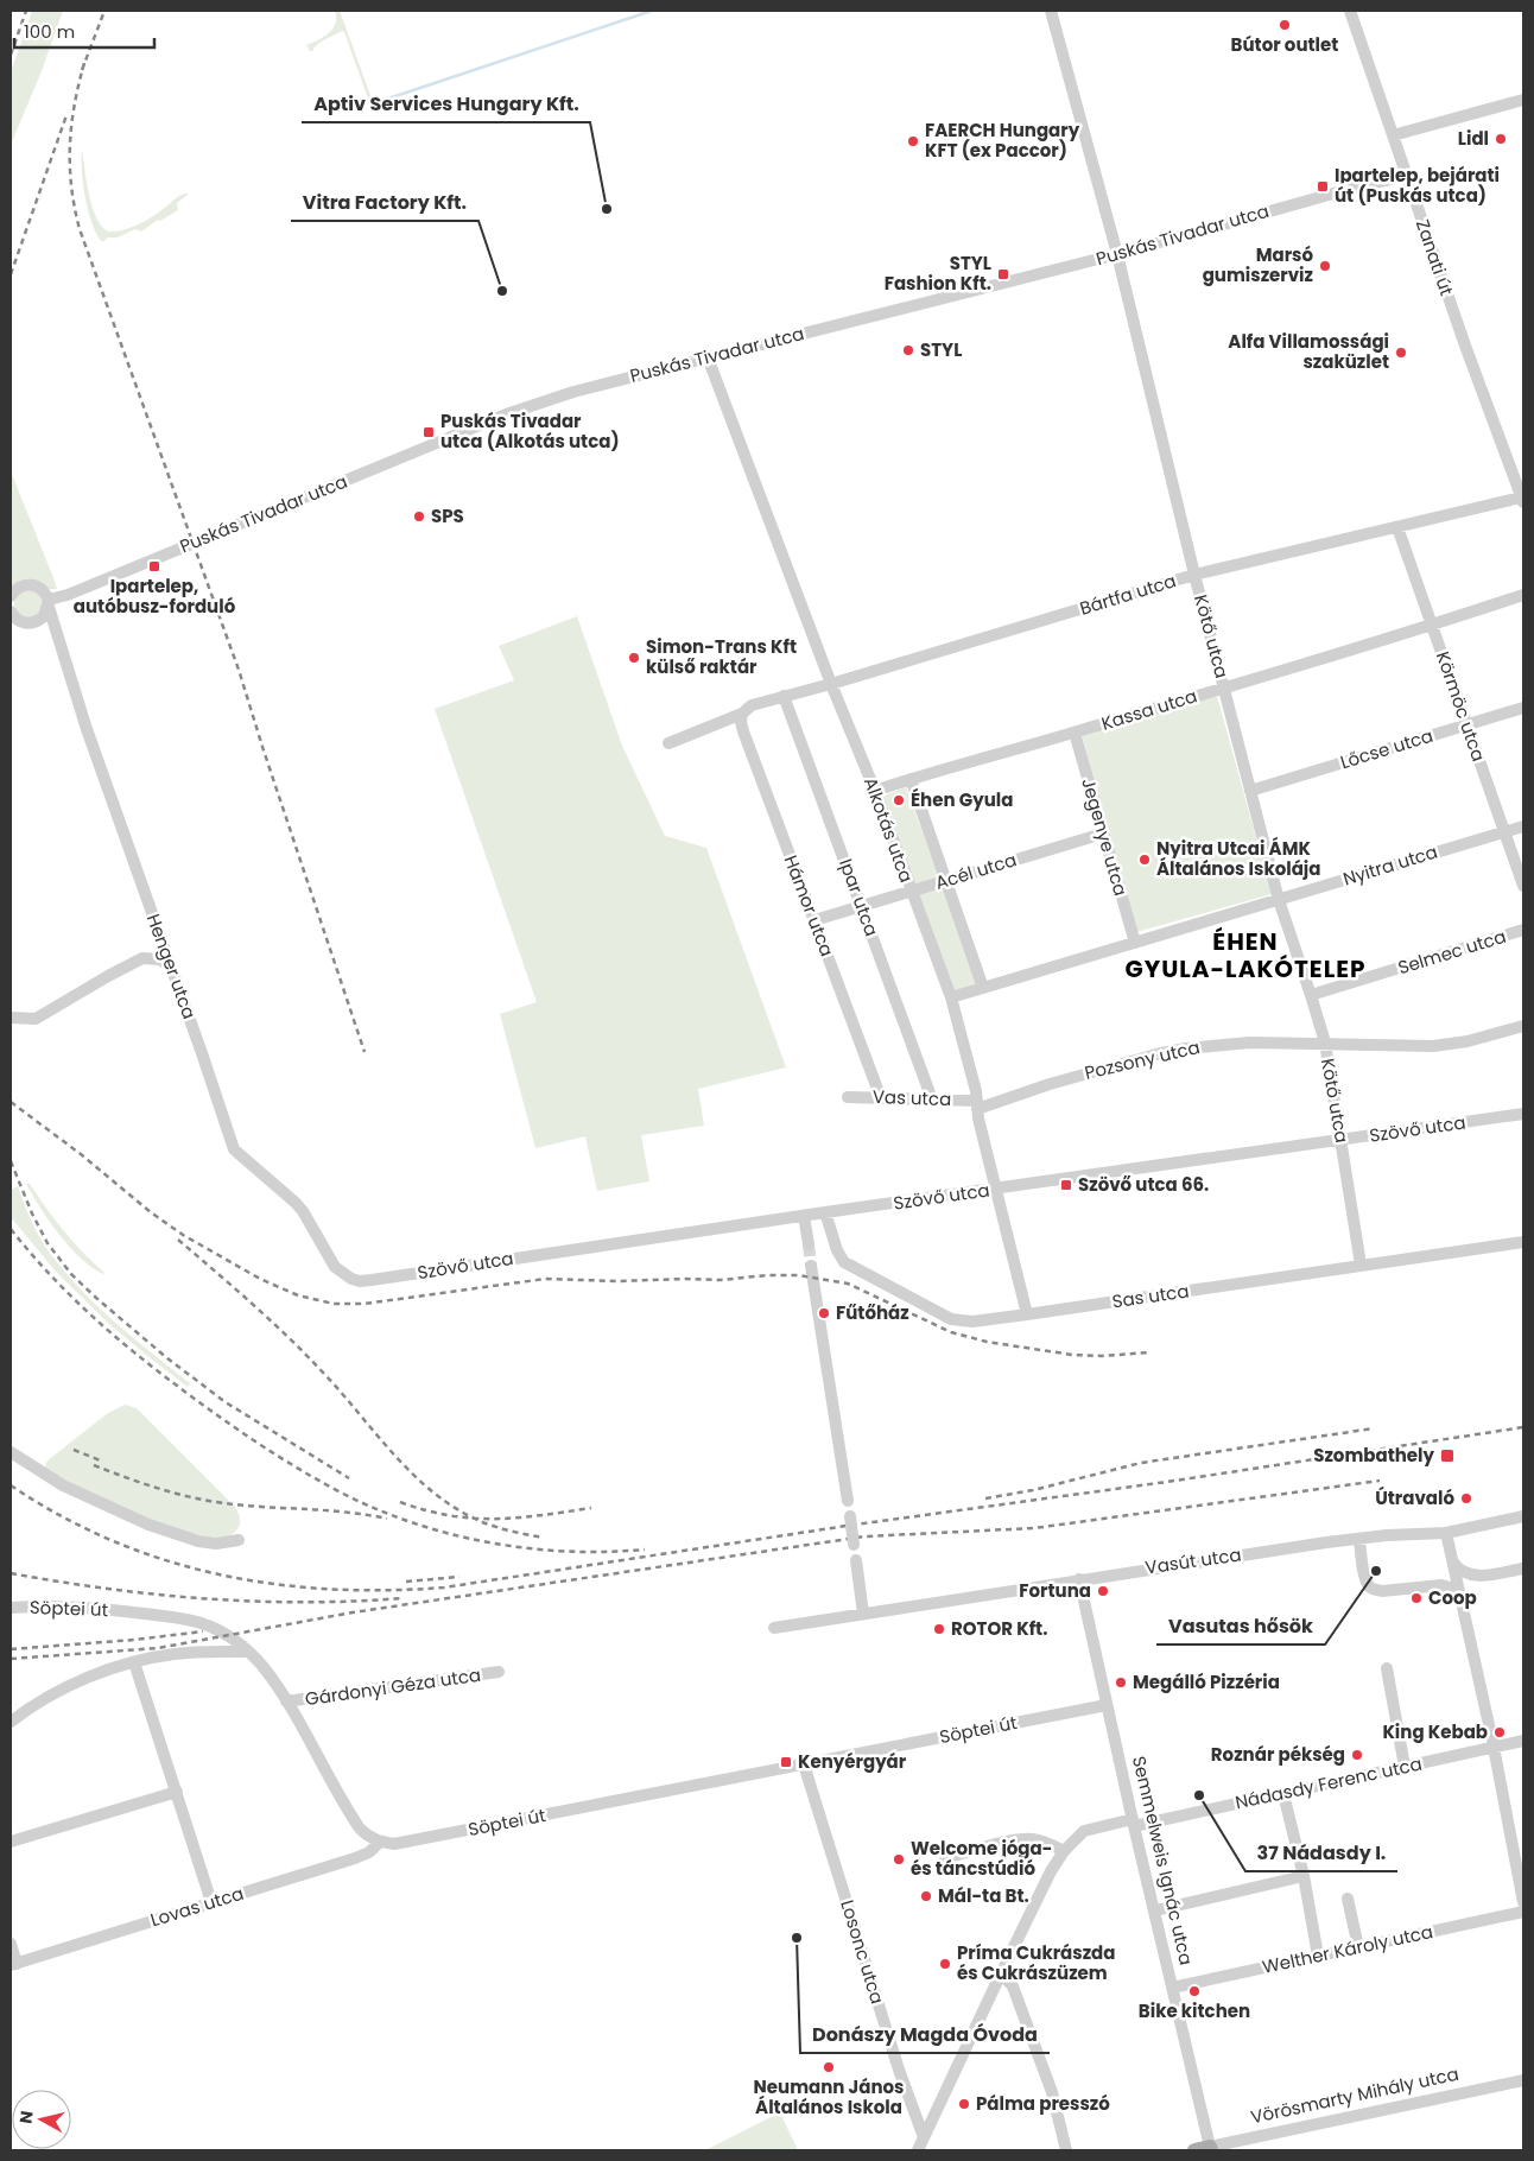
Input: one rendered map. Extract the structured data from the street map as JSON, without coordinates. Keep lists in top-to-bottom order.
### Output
{
  "streets": {
    "main road": ["Vörösmarty Mihály utca"],
    "street": [
      "Puskás Tivadar utca",
      "Zanati út",
      "Bártfa utca",
      "Kötő utca",
      "Körmöc utca",
      "Kassa utca",
      "Lőcse utca",
      "Alkotás utca",
      "Jegenye utca",
      "Nyitra utca",
      "Acél utca",
      "Ipar utca",
      "Hámor utca",
      "Selmec utca",
      "Henger utca",
      "Pozsony utca",
      "Vas utca",
      "Szövő utca",
      "Sas utca",
      "Vasút utca",
      "Söptei út",
      "Gárdonyi Géza utca",
      "Nádasdy Ferenc utca",
      "Semmelweis Ignác utca",
      "Lovas utca",
      "Welther Károly utca",
      "Losonc utca"
    ]
  },
  "crossings": [
    ["Puskás Tivadar utca", "Zanati út"],
    ["Puskás Tivadar utca", "Kötő utca"],
    ["Puskás Tivadar utca", "Alkotás utca"],
    ["Puskás Tivadar utca", "Henger utca"],
    ["Zanati út", "Bártfa utca"],
    ["Bártfa utca", "Kötő utca"],
    ["Bártfa utca", "Körmöc utca"],
    ["Bártfa utca", "Alkotás utca"],
    ["Bártfa utca", "Ipar utca"],
    ["Bártfa utca", "Hámor utca"],
    ["Kötő utca", "Kassa utca"],
    ["Kötő utca", "Lőcse utca"],
    ["Kötő utca", "Nyitra utca"],
    ["Kötő utca", "Selmec utca"],
    ["Kötő utca", "Pozsony utca"],
    ["Kötő utca", "Szövő utca"],
    ["Kötő utca", "Sas utca"],
    ["Körmöc utca", "Kassa utca"],
    ["Körmöc utca", "Lőcse utca"],
    ["Körmöc utca", "Nyitra utca"],
    ["Kassa utca", "Alkotás utca"],
    ["Kassa utca", "Jegenye utca"],
    ["Alkotás utca", "Nyitra utca"],
    ["Alkotás utca", "Acél utca"],
    ["Alkotás utca", "Pozsony utca"],
    ["Alkotás utca", "Vas utca"],
    ["Alkotás utca", "Szövő utca"],
    ["Alkotás utca", "Sas utca"],
    ["Jegenye utca", "Nyitra utca"],
    ["Jegenye utca", "Acél utca"],
    ["Acél utca", "Ipar utca"],
    ["Acél utca", "Hámor utca"],
    ["Ipar utca", "Vas utca"],
    ["Hámor utca", "Vas utca"],
    ["Henger utca", "Szövő utca"],
    ["Pozsony utca", "Vas utca"],
    ["Szövő utca", "Sas utca"],
    ["Vasút utca", "Semmelweis Ignác utca"],
    ["Söptei út", "Gárdonyi Géza utca"],
    ["Söptei út", "Semmelweis Ignác utca"],
    ["Söptei út", "Lovas utca"],
    ["Söptei út", "Losonc utca"],
    ["Nádasdy Ferenc utca", "Semmelweis Ignác utca"],
    ["Nádasdy Ferenc utca", "Losonc utca"],
    ["Semmelweis Ignác utca", "Welther Károly utca"],
    ["Semmelweis Ignác utca", "Vörösmarty Mihály utca"]
  ],
  "districts": ["ÉHEN GYULA-LAKÓTELEP"],
  "places": {
    "other": [
      "Bútor outlet",
      "Lidl",
      "FAERCH Hungary KFT (ex Paccor)",
      "Aptiv Services Hungary Kft.",
      "Marsó gumiszerviz",
      "Vitra Factory Kft.",
      "STYL",
      "Alfa Villamossági szaküzlet",
      "SPS",
      "Simon-Trans Kft külső raktár",
      "Éhen Gyula",
      "Nyitra Utcai ÁMK Általános Iskolája",
      "Fűtőház",
      "Útravaló",
      "Vasutas hősök",
      "Fortuna",
      "Coop",
      "ROTOR Kft.",
      "Megálló Pizzéria",
      "King Kebab",
      "Roznár pékség",
      "37 Nádasdy I.",
      "Welcome jóga- és táncstúdió",
      "Mál-ta Bt.",
      "Donászy Magda Óvoda",
      "Príma Cukrászda és Cukrászüzem",
      "Bike kitchen",
      "Neumann János Általános Iskola",
      "Pálma presszó"
    ],
    "transit": [
      "Ipartelep, bejárati út (Puskás utca)",
      "STYL Fashion Kft.",
      "Puskás Tivadar utca (Alkotás utca)",
      "Ipartelep, autóbusz-forduló",
      "Szövő utca 66.",
      "Szombathely",
      "Kenyérgyár"
    ]
  },
  "scale_bar": "100 m",
  "north": "left"
}
